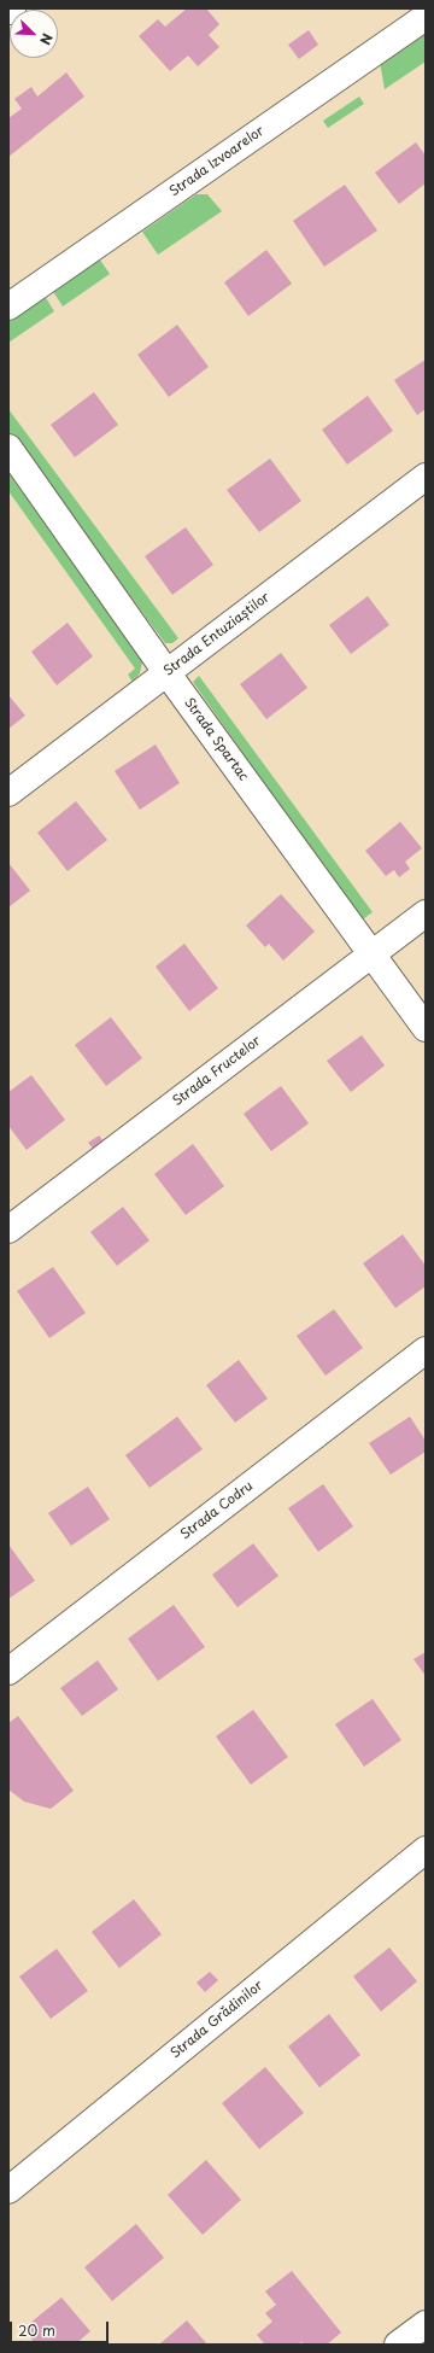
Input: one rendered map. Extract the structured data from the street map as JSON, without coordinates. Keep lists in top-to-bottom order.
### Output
{
  "streets": {
    "street": [
      "Strada Izvoarelor",
      "Strada Entuziaștilor",
      "Strada Spartac",
      "Strada Fructelor",
      "Strada Codru",
      "Strada Grădinilor"
    ]
  },
  "crossings": [
    ["Strada Entuziaștilor", "Strada Spartac"],
    ["Strada Spartac", "Strada Fructelor"]
  ],
  "scale_bar": "20 m",
  "north": "bottom right"
}
